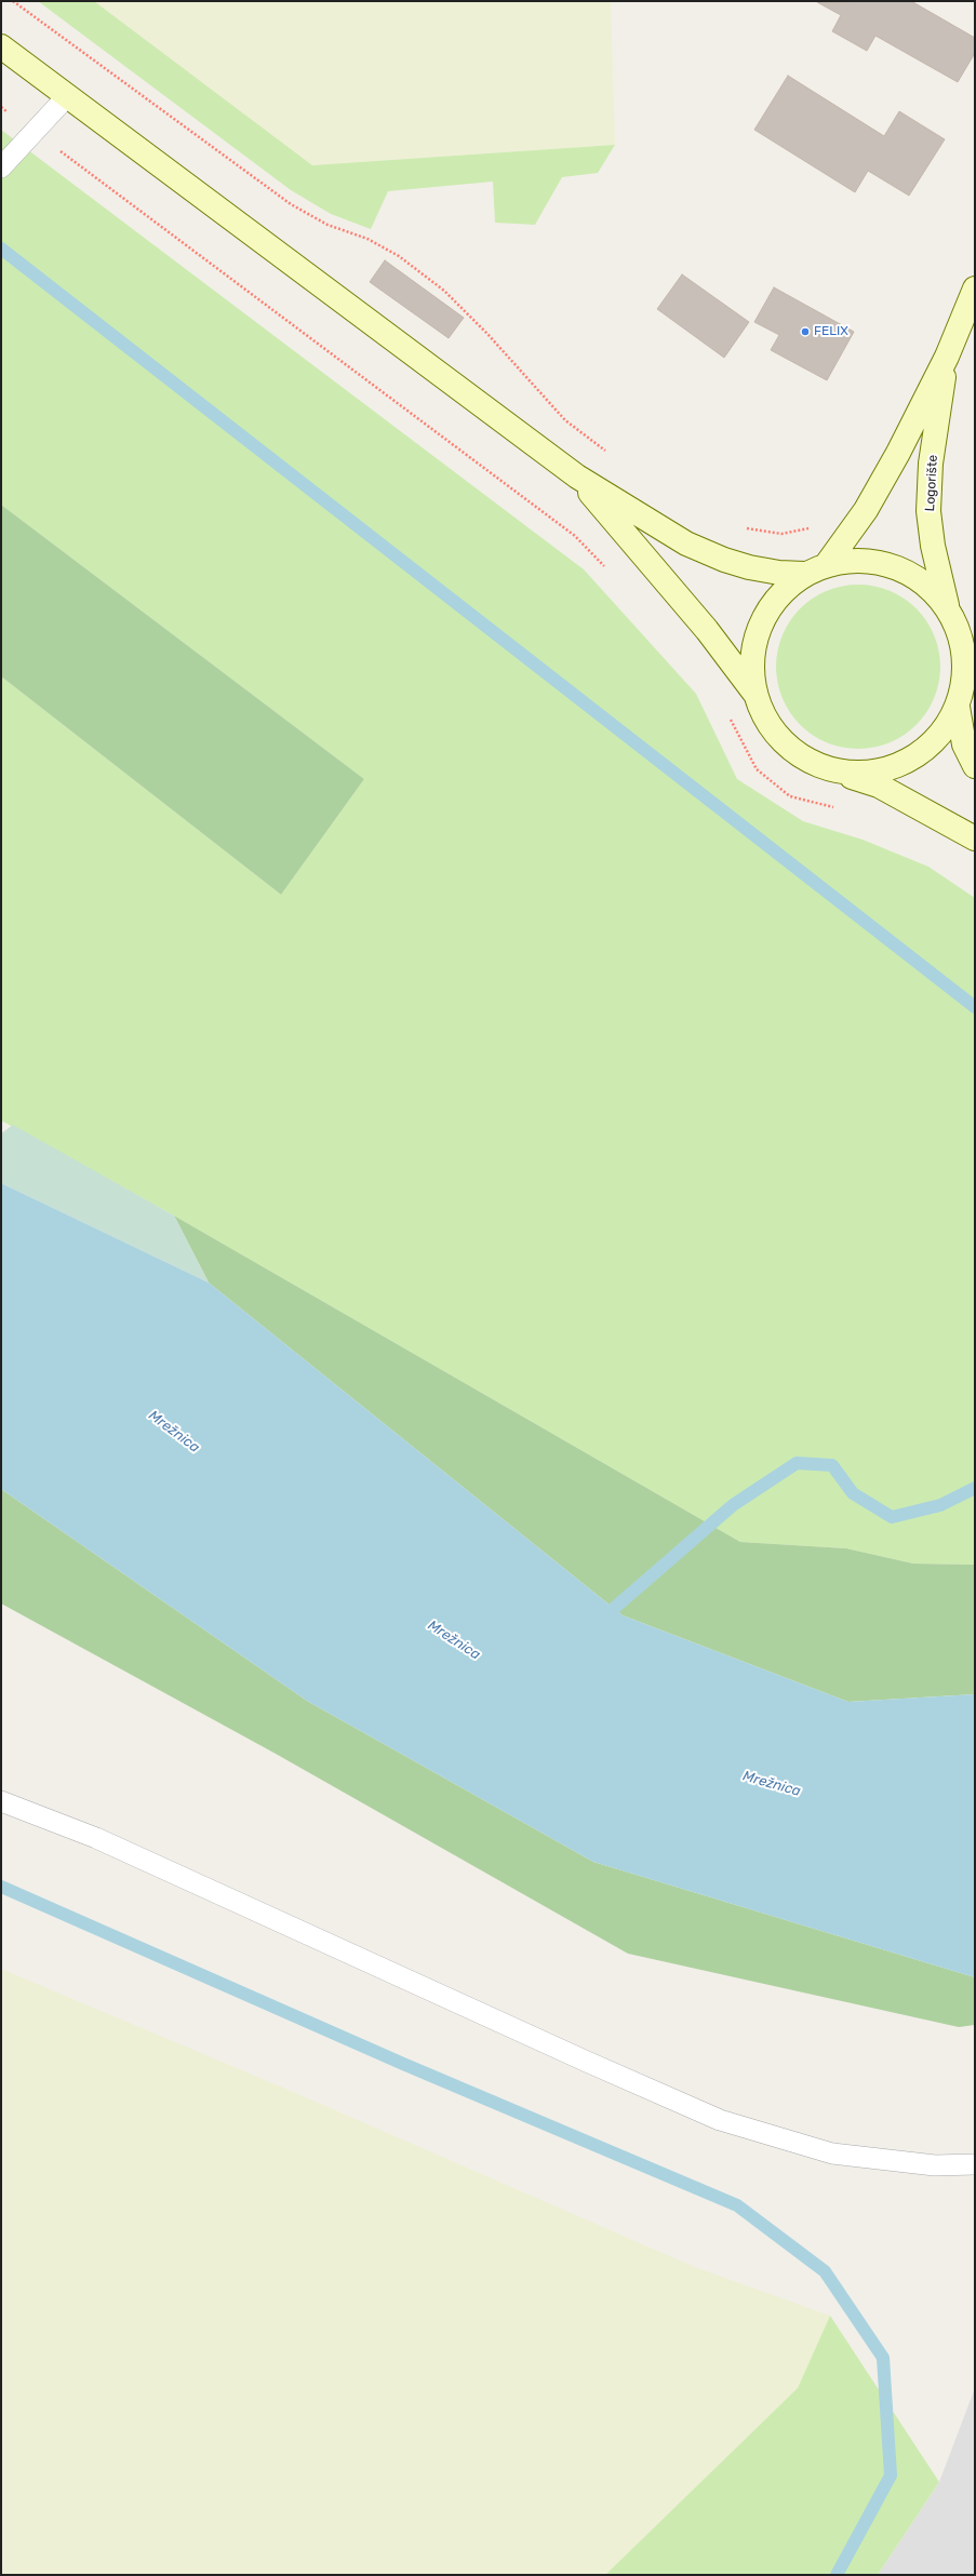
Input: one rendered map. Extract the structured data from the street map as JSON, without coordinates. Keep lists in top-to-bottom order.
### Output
{
  "streets": {
    "main road": ["Logorište"]
  },
  "water": ["Mrežnica"],
  "places": ["FELIX"]
}
